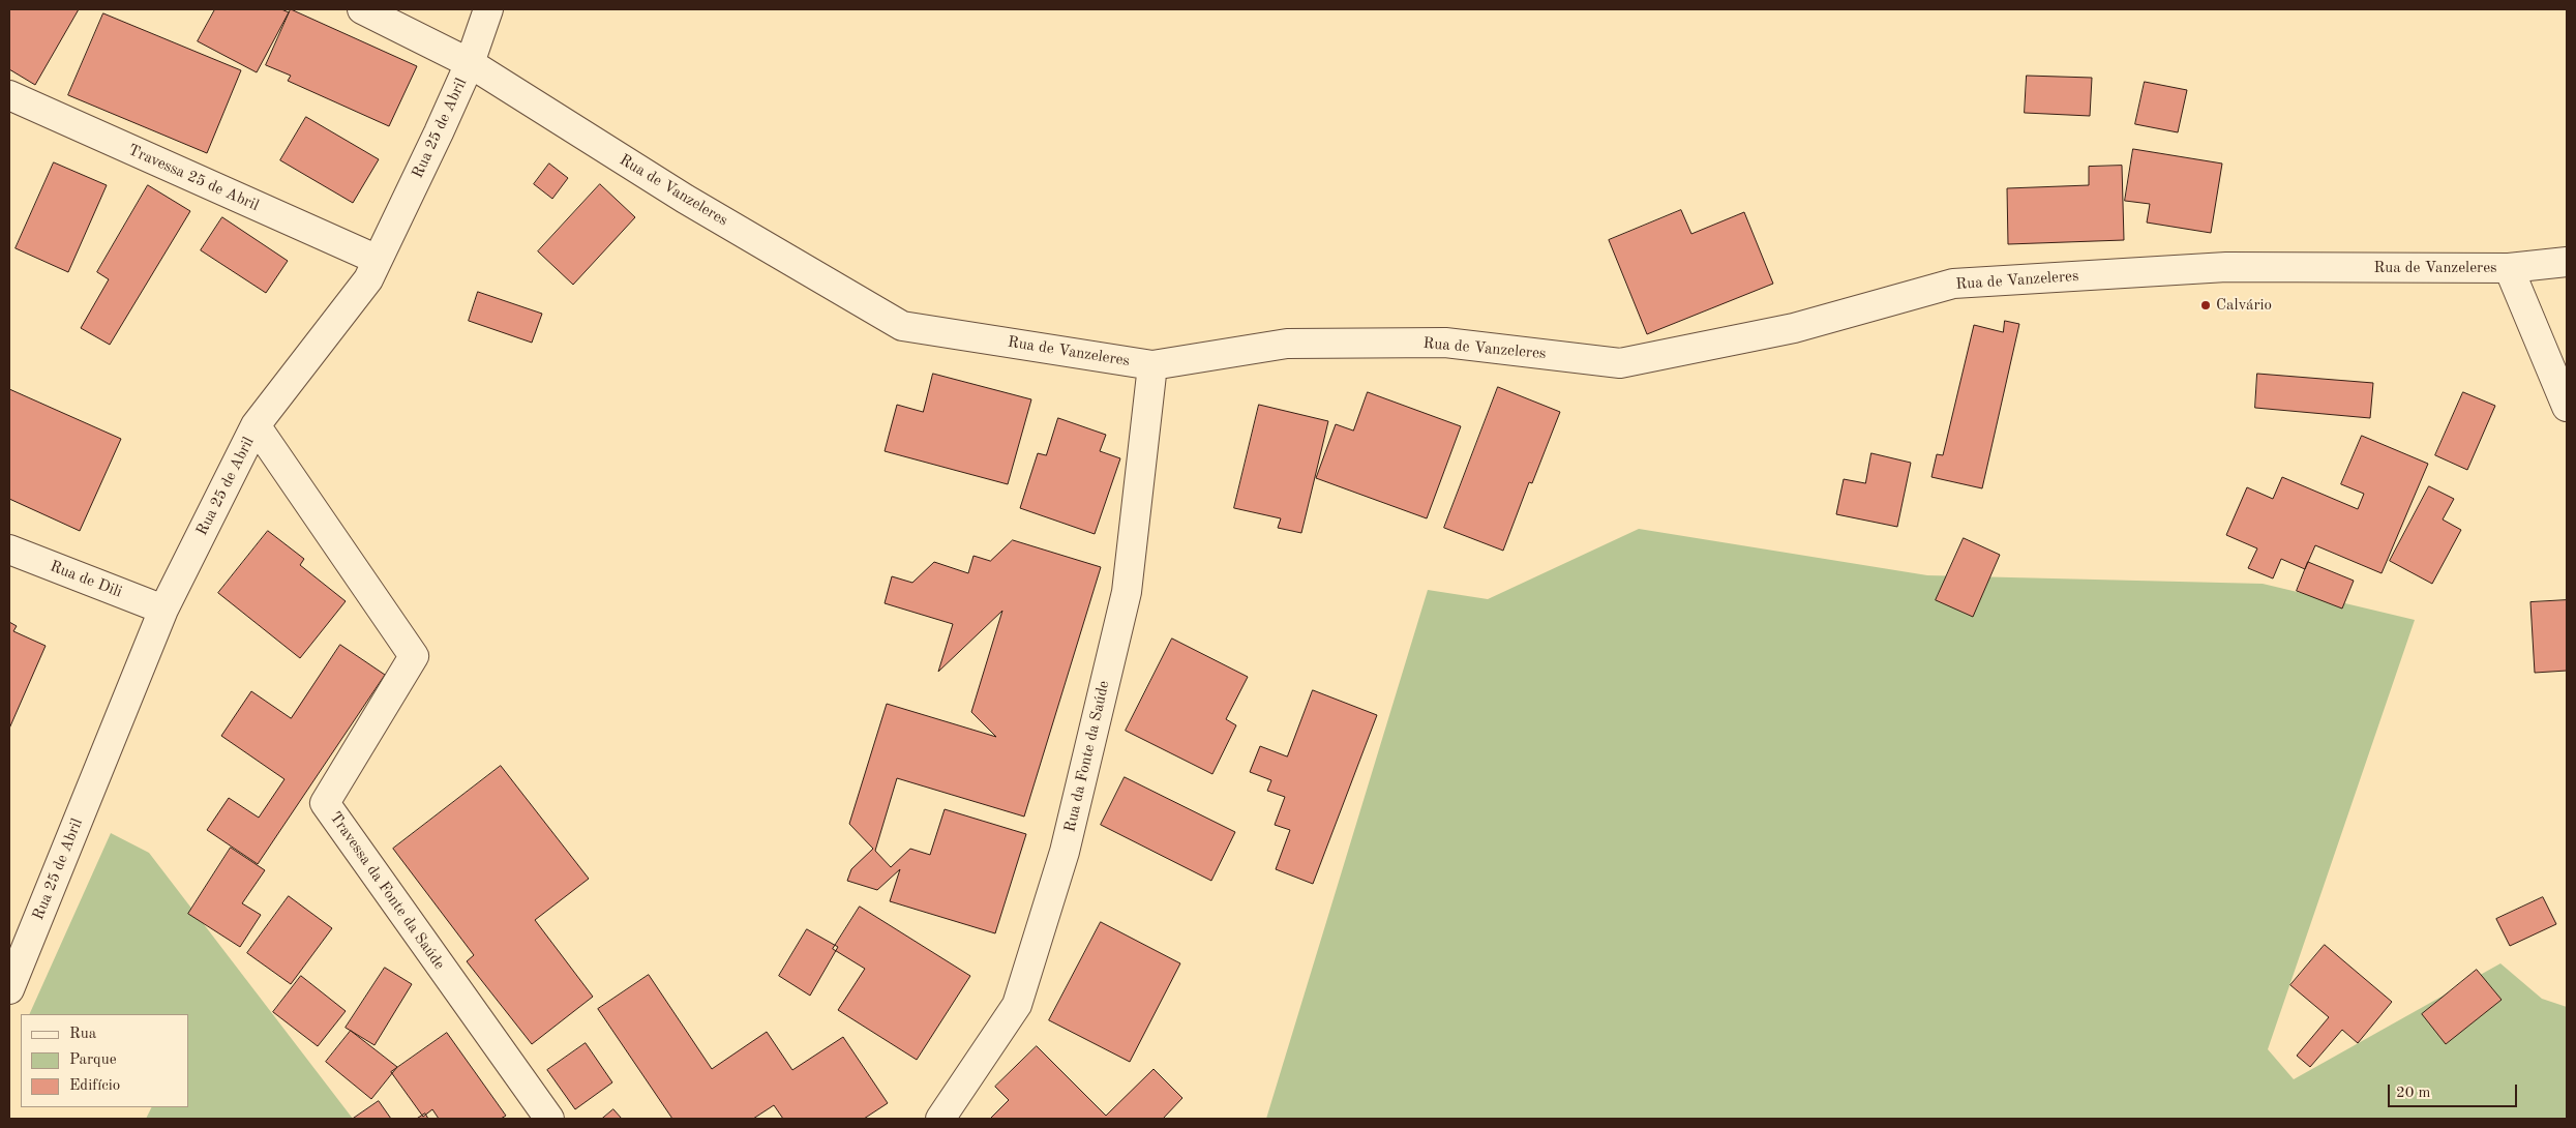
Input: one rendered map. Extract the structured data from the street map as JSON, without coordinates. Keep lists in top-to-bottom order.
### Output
{
  "streets": {
    "street": [
      "Rua 25 de Abril",
      "Travessa 25 de Abril",
      "Rua de Vanzeleres",
      "Rua de Dili",
      "Rua da Fonte da Saúde",
      "Travessa da Fonte da Saúde"
    ]
  },
  "crossings": [
    ["Rua 25 de Abril", "Travessa 25 de Abril"],
    ["Rua 25 de Abril", "Rua de Vanzeleres"],
    ["Rua 25 de Abril", "Rua de Dili"],
    ["Rua 25 de Abril", "Travessa da Fonte da Saúde"],
    ["Rua de Vanzeleres", "Rua da Fonte da Saúde"]
  ],
  "places": ["Calvário"],
  "legend": ["Rua", "Parque", "Edifício"],
  "scale_bar": "20 m"
}
